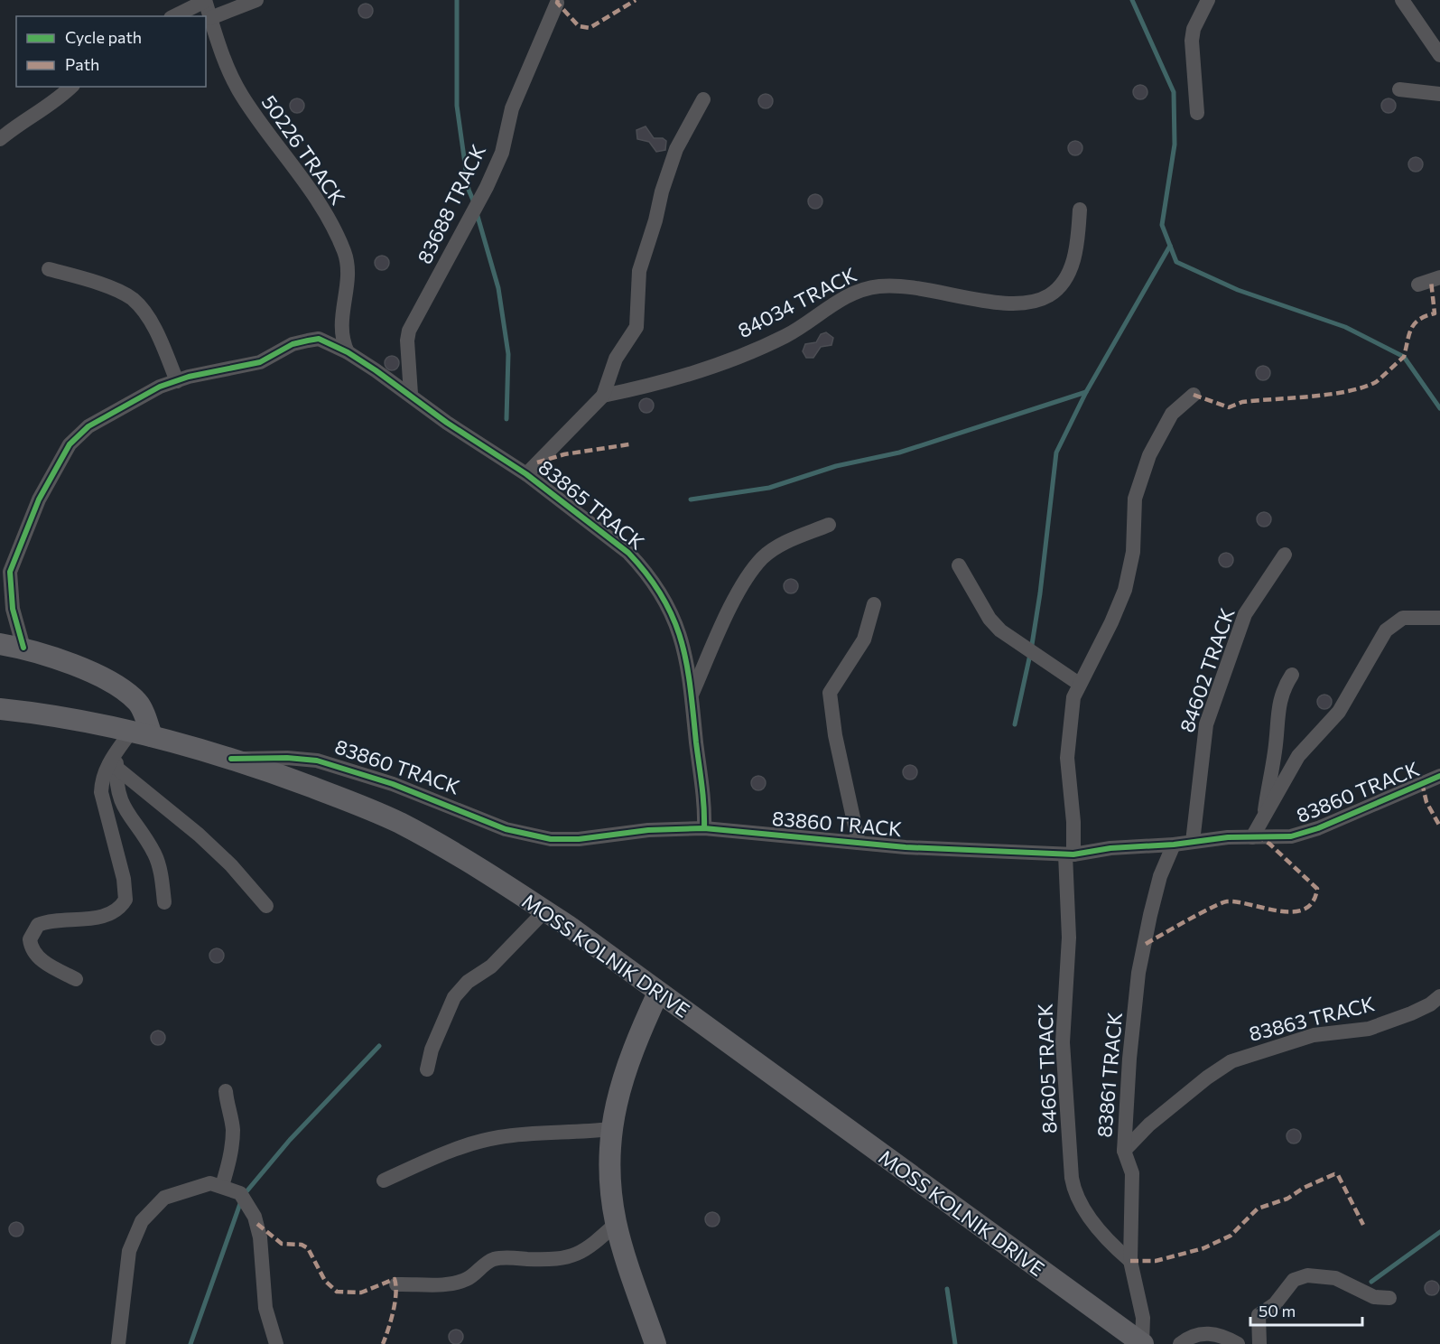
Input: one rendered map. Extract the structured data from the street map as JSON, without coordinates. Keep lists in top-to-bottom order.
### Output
{
  "streets": {
    "main road": ["MOSS KOLNIK DRIVE"],
    "street": [
      "50226 TRACK",
      "83688 TRACK",
      "84034 TRACK",
      "83865 TRACK",
      "84602 TRACK",
      "83860 TRACK",
      "83863 TRACK",
      "84605 TRACK",
      "83861 TRACK"
    ]
  },
  "crossings": [
    ["50226 TRACK", "83865 TRACK"],
    ["83688 TRACK", "83865 TRACK"],
    ["83865 TRACK", "83860 TRACK"],
    ["84602 TRACK", "83860 TRACK"],
    ["83860 TRACK", "MOSS KOLNIK DRIVE"],
    ["83860 TRACK", "84605 TRACK"],
    ["83860 TRACK", "83861 TRACK"],
    ["MOSS KOLNIK DRIVE", "83861 TRACK"],
    ["83863 TRACK", "83861 TRACK"],
    ["84605 TRACK", "83861 TRACK"]
  ],
  "legend": ["Cycle path", "Path"],
  "scale_bar": "50 m"
}
